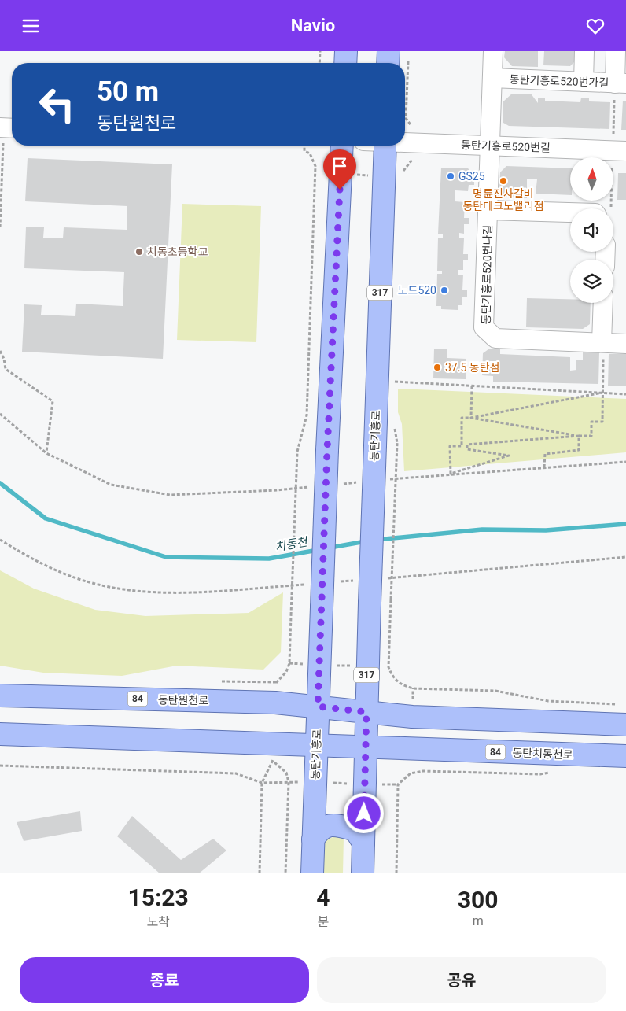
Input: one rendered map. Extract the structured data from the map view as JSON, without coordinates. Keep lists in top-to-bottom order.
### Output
{
  "streets": {
    "main road": [
      "317",
      "동탄기흥로",
      "84",
      "동탄원천로",
      "동탄치동천로"
    ],
    "street": ["동탄기흥로520번가길", "동탄기흥로520번길", "동탄기흥로520번나길"]
  },
  "crossings": [
    ["동탄기흥로520번길", "동탄기흥로520번나길"],
    ["동탄기흥로", "84"],
    ["동탄기흥로", "동탄원천로"],
    ["동탄기흥로", "동탄치동천로"],
    ["84", "동탄원천로"],
    ["84", "동탄치동천로"]
  ],
  "water": ["치동천"],
  "places": [
    "GS25",
    "명륜진사갈비 동탄테크노밸리점",
    "치동초등학교",
    "노드520",
    "37.5 동탄점"
  ],
  "north": "top",
  "page": {
    "header": "Navio",
    "turn": ["50 m", "동탄원천로"],
    "eta": [
      "15:23",
      "도착",
      "4",
      "분",
      "300",
      "m"
    ],
    "buttons": ["종료", "공유"]
  }
}
